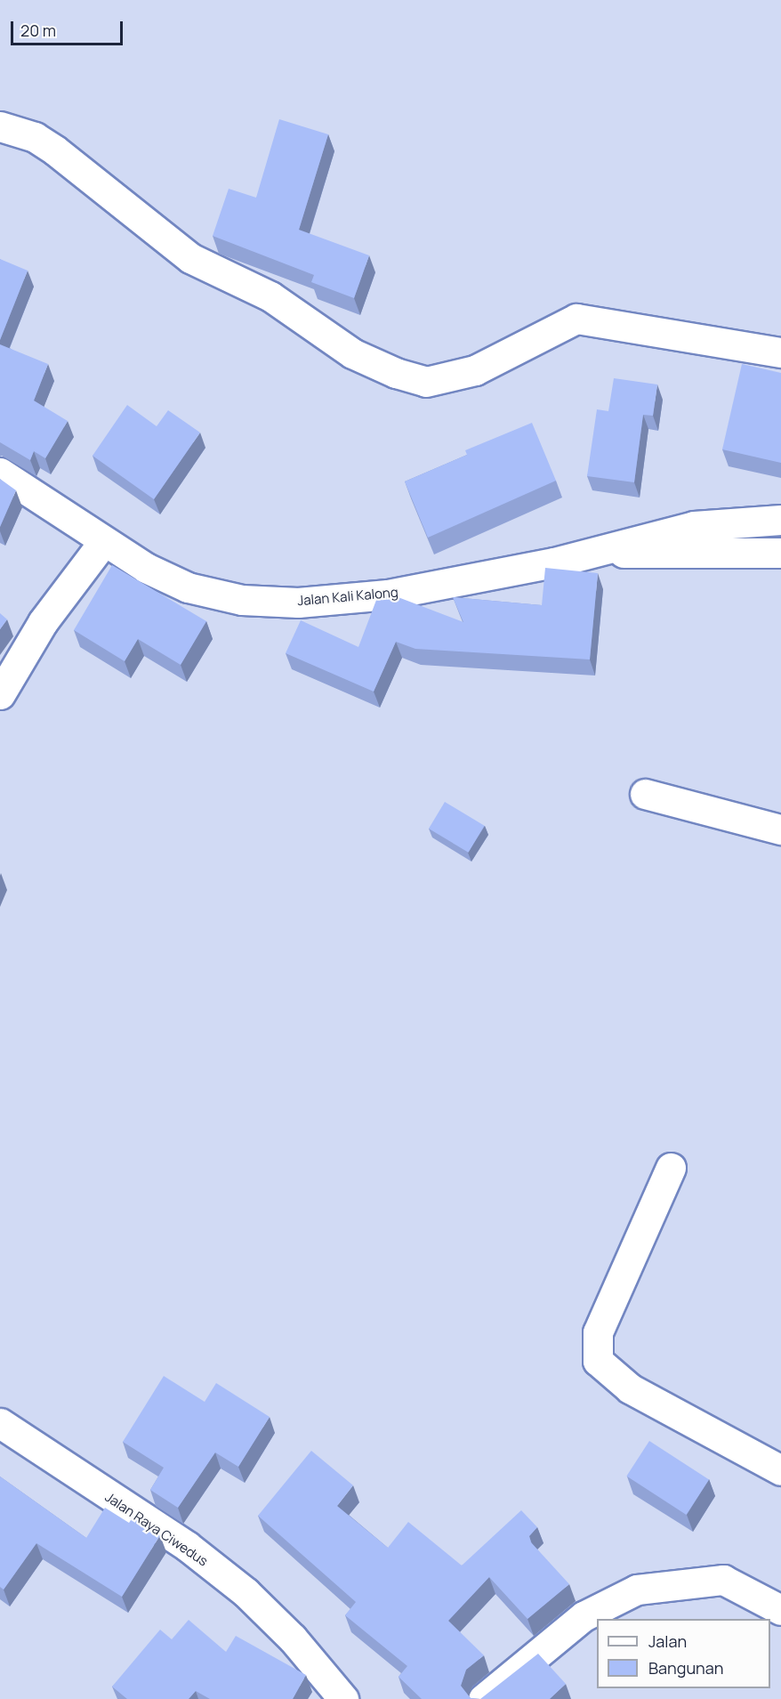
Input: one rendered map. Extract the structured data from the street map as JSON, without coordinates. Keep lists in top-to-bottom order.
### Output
{
  "streets": {
    "street": ["Jalan Kali Kalong", "Jalan Raya Ciwedus"]
  },
  "legend": ["Jalan", "Bangunan"],
  "scale_bar": "20 m"
}
